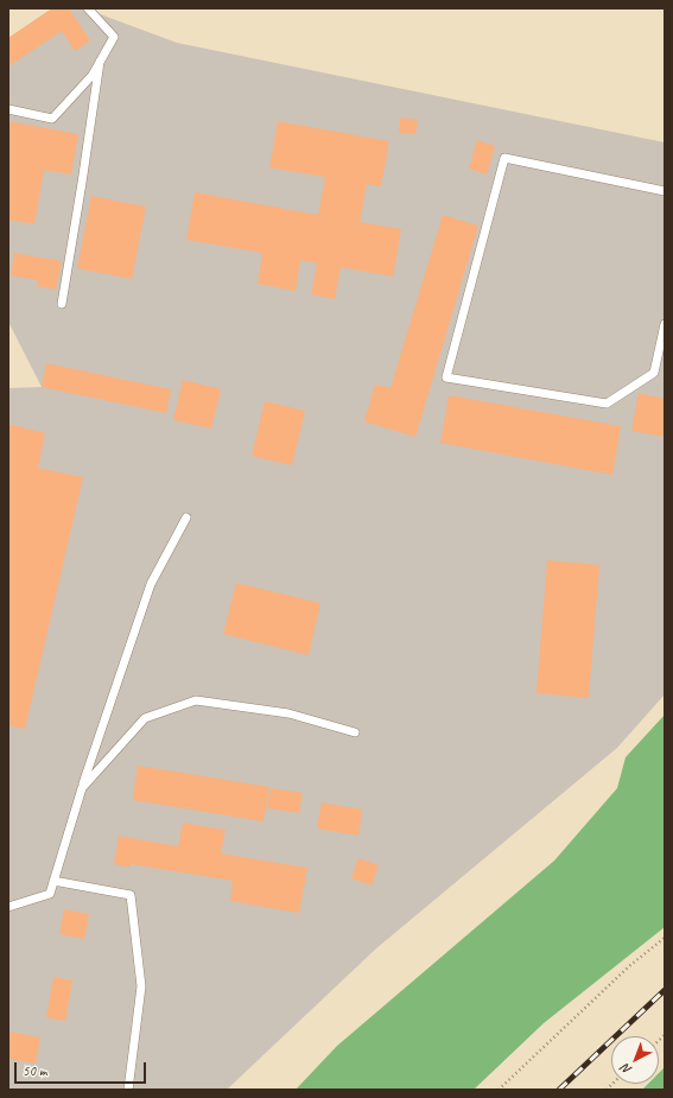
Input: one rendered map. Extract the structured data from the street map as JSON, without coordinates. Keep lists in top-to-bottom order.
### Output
{
  "scale_bar": "50 m",
  "north": "bottom left"
}
